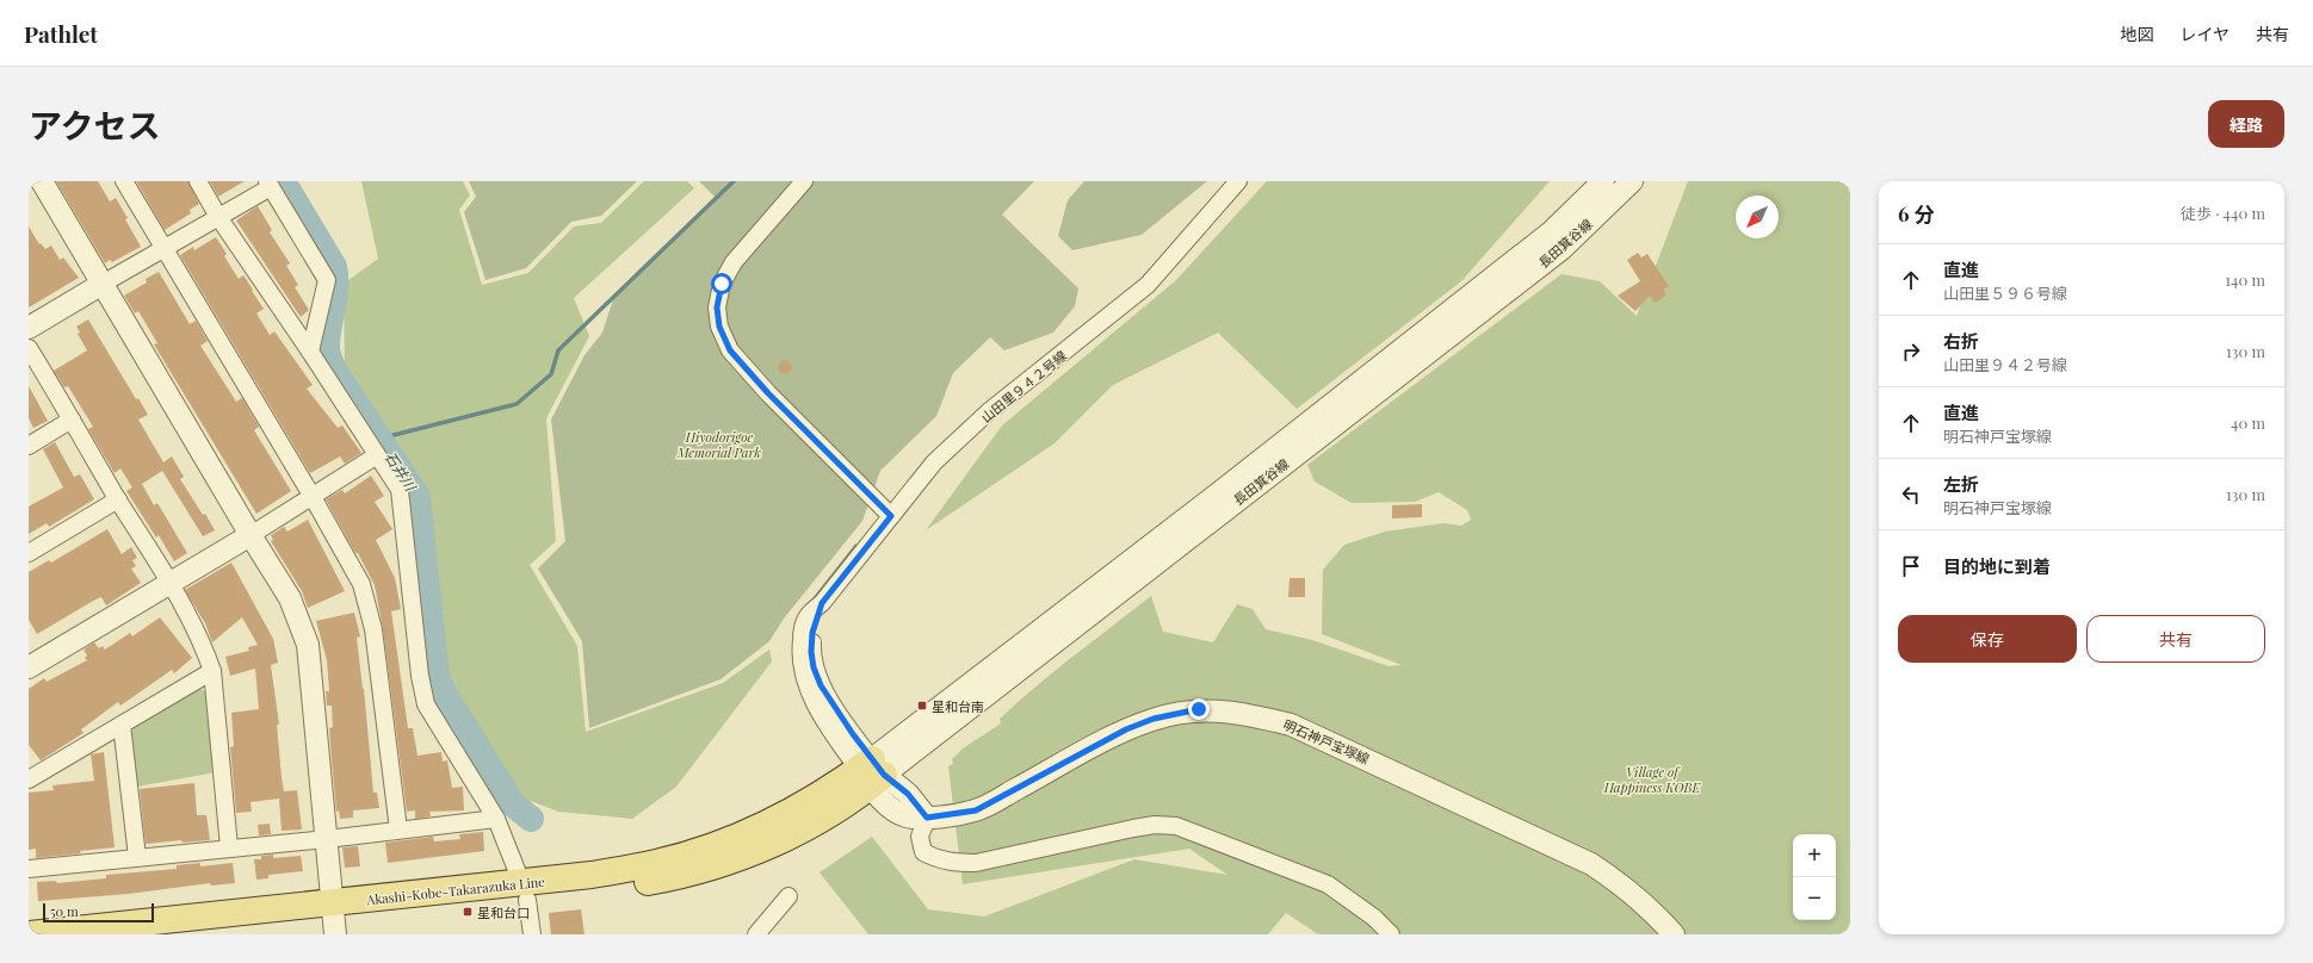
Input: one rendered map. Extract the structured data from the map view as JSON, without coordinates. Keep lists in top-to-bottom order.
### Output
{
  "streets": {
    "main road": ["Akashi-Kobe-Takarazuka Line"],
    "street": ["長田箕谷線", "山田里９４２号線", "明石神戸宝塚線"]
  },
  "crossings": [
    ["長田箕谷線", "山田里９４２号線"],
    ["長田箕谷線", "明石神戸宝塚線"],
    ["長田箕谷線", "Akashi-Kobe-Takarazuka Line"],
    ["山田里９４２号線", "明石神戸宝塚線"],
    ["山田里９４２号線", "Akashi-Kobe-Takarazuka Line"],
    ["明石神戸宝塚線", "Akashi-Kobe-Takarazuka Line"]
  ],
  "water": ["石井川"],
  "parks": ["Hiyodorigoe Memorial Park", "Village of Happiness KOBE"],
  "places": {
    "transit": ["星和台南", "星和台口"]
  },
  "scale_bar": "50 m",
  "north": "bottom left",
  "page": {
    "header": "Pathlet",
    "nav": ["地図", "レイヤ", "共有"],
    "title": "アクセス",
    "buttons": [
      "経路",
      ["保存", "共有"]
    ],
    "heading": ["6 分", "徒歩 · 440 m"],
    "list": [
      ["直進", "山田里５９６号線", "140 m"],
      ["右折", "山田里９４２号線", "130 m"],
      ["直進", "明石神戸宝塚線", "40 m"],
      ["左折", "明石神戸宝塚線", "130 m"],
      "目的地に到着"
    ],
    "map_buttons": ["+", "−"],
    "scale": "50 m"
  }
}
